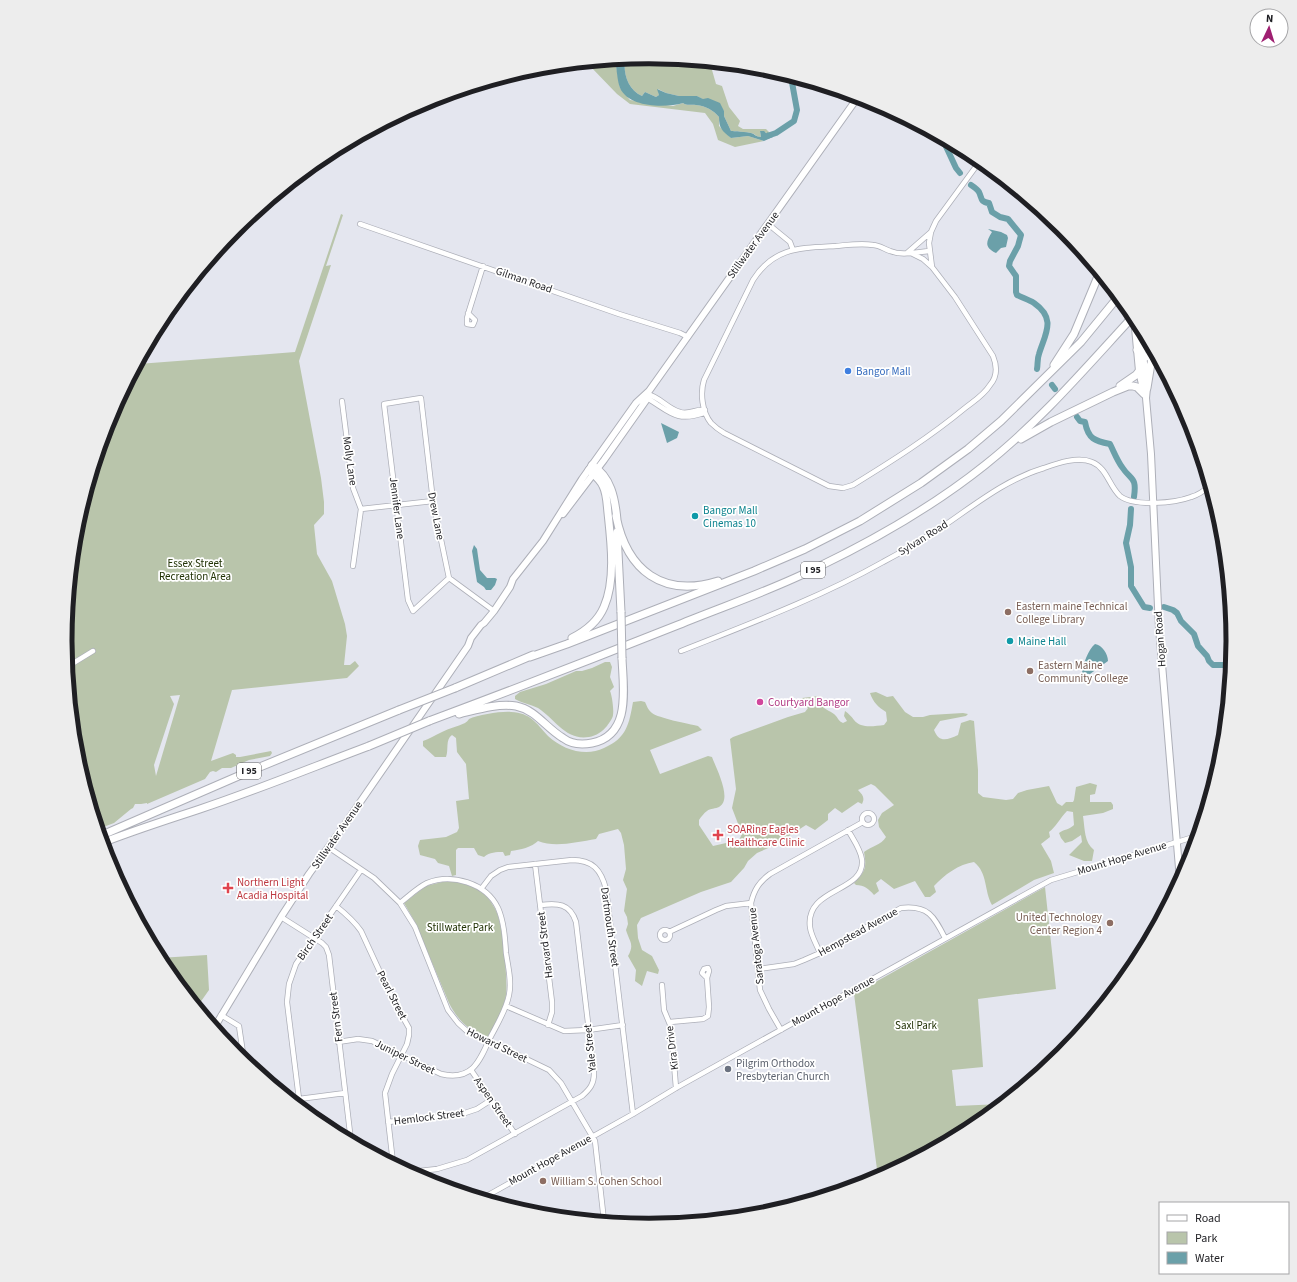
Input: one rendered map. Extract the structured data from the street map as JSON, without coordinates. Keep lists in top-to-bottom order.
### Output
{
  "streets": {
    "highway": ["I 95"],
    "main road": ["Stillwater Avenue", "Hogan Road"],
    "street": [
      "Gilman Road",
      "Molly Lane",
      "Jennifer Lane",
      "Drew Lane",
      "Sylvan Road",
      "Mount Hope Avenue",
      "Dartmouth Street",
      "Hempstead Avenue",
      "Birch Street",
      "Harvard Street",
      "Saratoga Avenue",
      "Pearl Street",
      "Fern Street",
      "Howard Street",
      "Yale Street",
      "Kira Drive",
      "Juniper Street",
      "Aspen Street",
      "Hemlock Street"
    ]
  },
  "crossings": [
    ["Stillwater Avenue", "Gilman Road"],
    ["Stillwater Avenue", "Fern Street"],
    ["Stillwater Avenue", "Howard Street"],
    ["Jennifer Lane", "Drew Lane"],
    ["Sylvan Road", "Hogan Road"],
    ["Hogan Road", "Mount Hope Avenue"],
    ["Mount Hope Avenue", "Dartmouth Street"],
    ["Mount Hope Avenue", "Hempstead Avenue"],
    ["Mount Hope Avenue", "Saratoga Avenue"],
    ["Mount Hope Avenue", "Howard Street"],
    ["Mount Hope Avenue", "Kira Drive"],
    ["Dartmouth Street", "Harvard Street"],
    ["Hempstead Avenue", "Saratoga Avenue"],
    ["Birch Street", "Pearl Street"],
    ["Birch Street", "Fern Street"],
    ["Birch Street", "Howard Street"],
    ["Harvard Street", "Yale Street"],
    ["Pearl Street", "Juniper Street"],
    ["Pearl Street", "Hemlock Street"],
    ["Fern Street", "Juniper Street"],
    ["Howard Street", "Yale Street"],
    ["Yale Street", "Aspen Street"],
    ["Juniper Street", "Aspen Street"],
    ["Aspen Street", "Hemlock Street"]
  ],
  "parks": ["Essex Street Recreation Area", "Stillwater Park", "Saxl Park"],
  "places": {
    "other": [
      "Bangor Mall",
      "Bangor Mall Cinemas 10",
      "Eastern maine Technical College Library",
      "Maine Hall",
      "Eastern Maine Community College",
      "Courtyard Bangor",
      "United Technology Center Region 4",
      "Pilgrim Orthodox Presbyterian Church",
      "William S. Cohen School"
    ],
    "health": ["SOARing Eagles Healthcare Clinic", "Northern Light Acadia Hospital"]
  },
  "legend": ["Road", "Park", "Water"],
  "north": "top"
}
